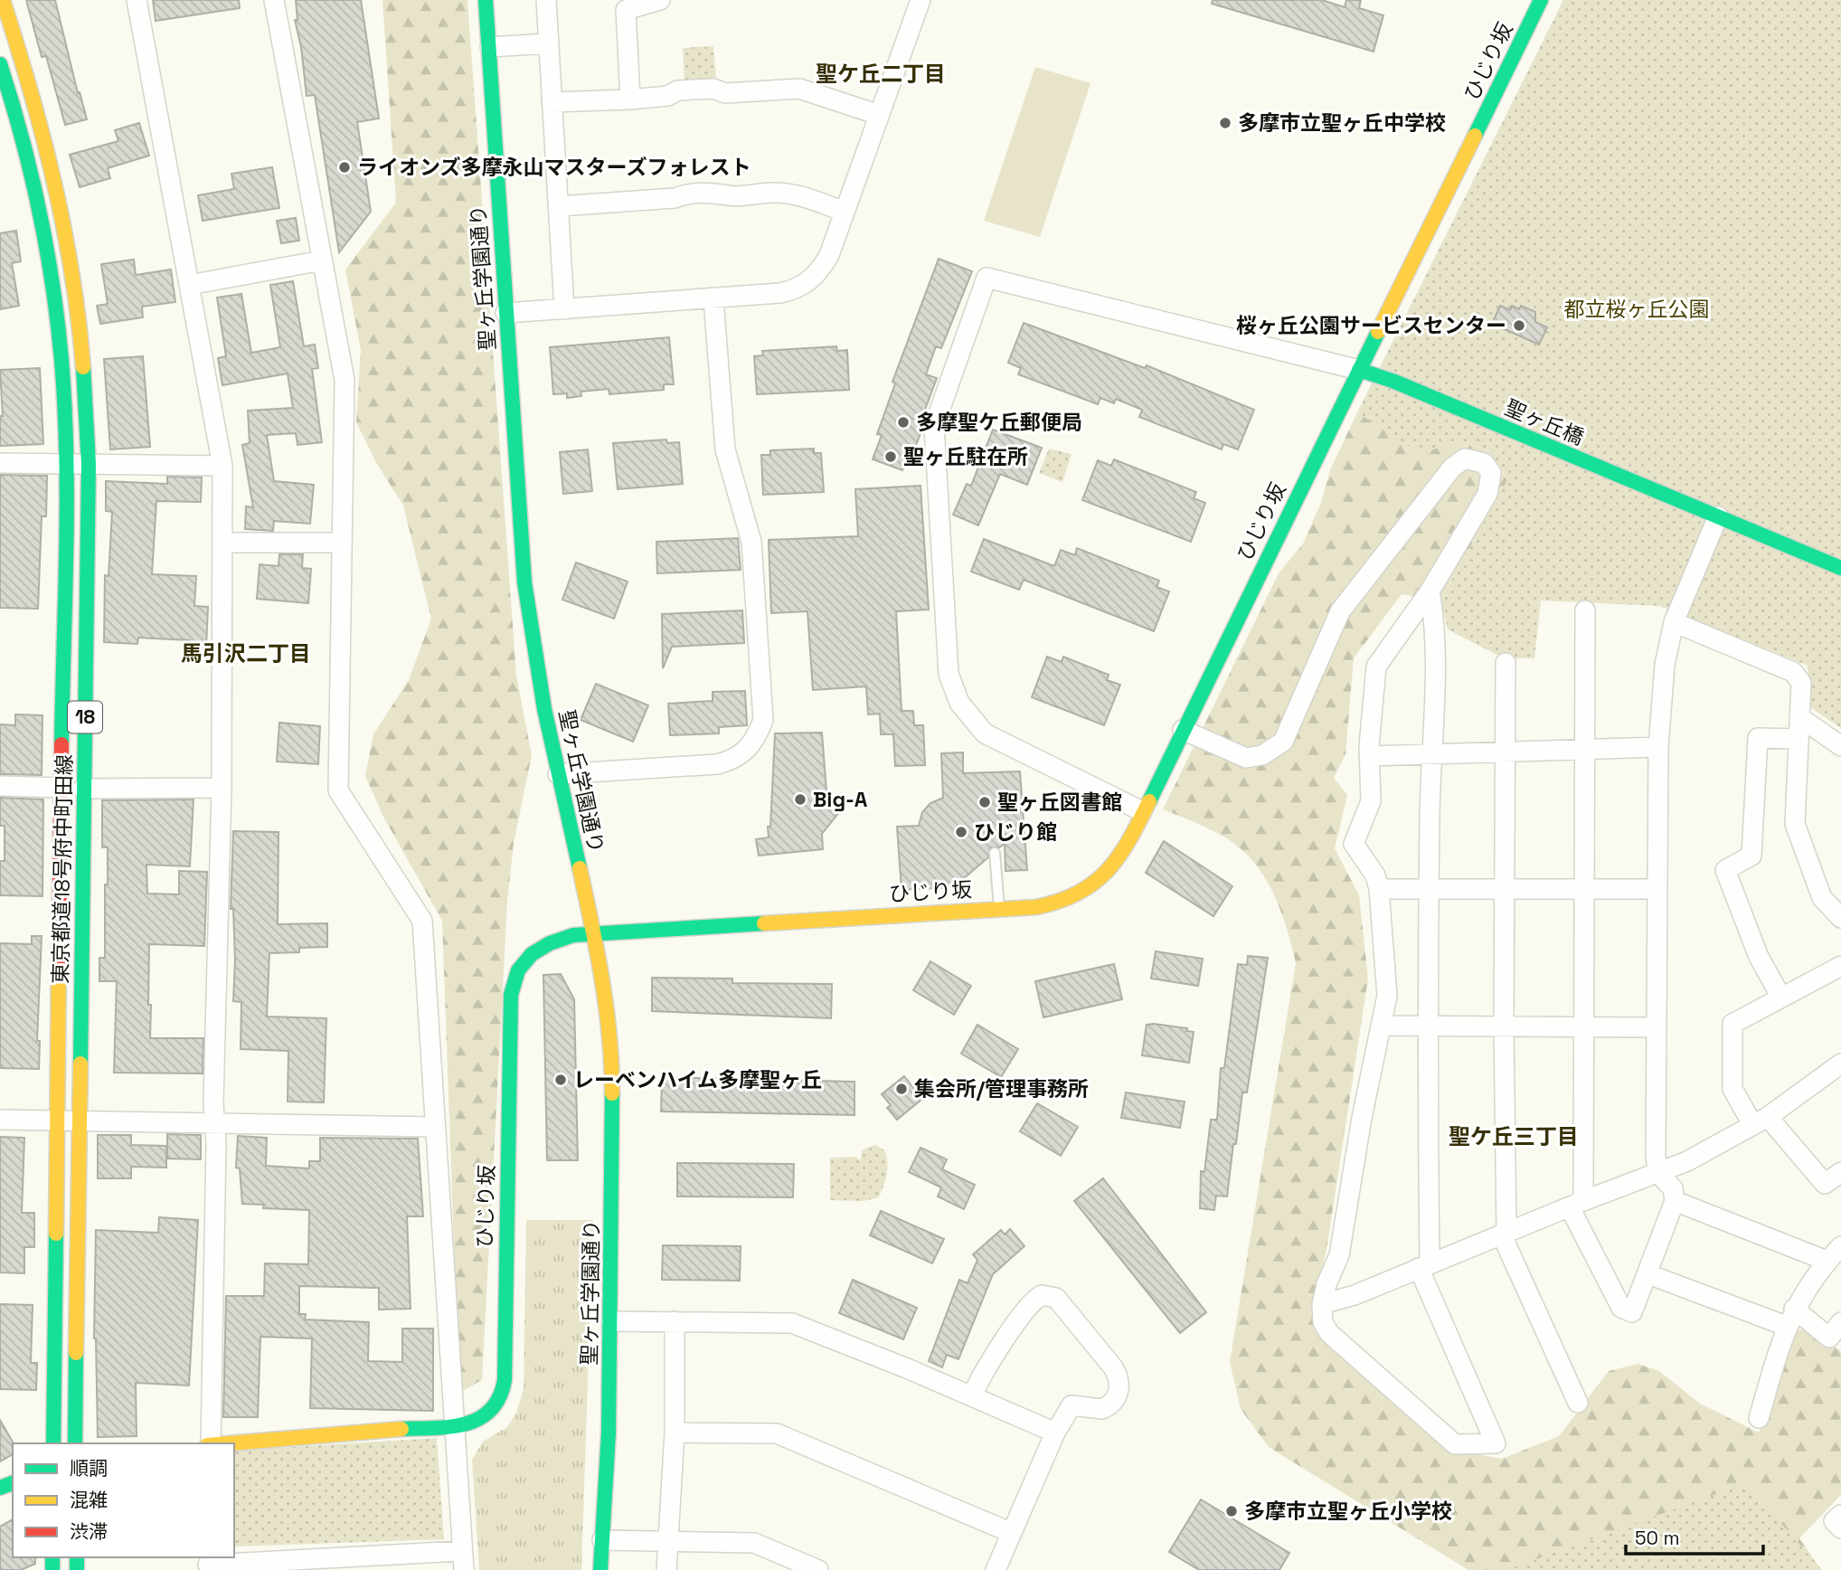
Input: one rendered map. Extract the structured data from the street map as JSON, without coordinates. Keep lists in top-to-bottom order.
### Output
{
  "streets": {
    "street": [
      "ひじり坂",
      "聖ヶ丘学園通り",
      "聖ヶ丘橋",
      "18",
      "東京都道18号府中町田線"
    ]
  },
  "crossings": [
    ["ひじり坂", "聖ヶ丘学園通り"],
    ["ひじり坂", "聖ヶ丘橋"]
  ],
  "districts": ["聖ケ丘二丁目", "馬引沢二丁目", "聖ケ丘三丁目"],
  "parks": ["都立桜ヶ丘公園"],
  "places": [
    "多摩市立聖ヶ丘中学校",
    "ライオンズ多摩永山マスターズフォレスト",
    "桜ヶ丘公園サービスセンター",
    "多摩聖ケ丘郵便局",
    "聖ヶ丘駐在所",
    "Big-A",
    "聖ヶ丘図書館",
    "ひじり館",
    "レーベンハイム多摩聖ヶ丘",
    "集会所/管理事務所",
    "多摩市立聖ヶ丘小学校"
  ],
  "legend": ["順調", "混雑", "渋滞"],
  "scale_bar": "50 m"
}
